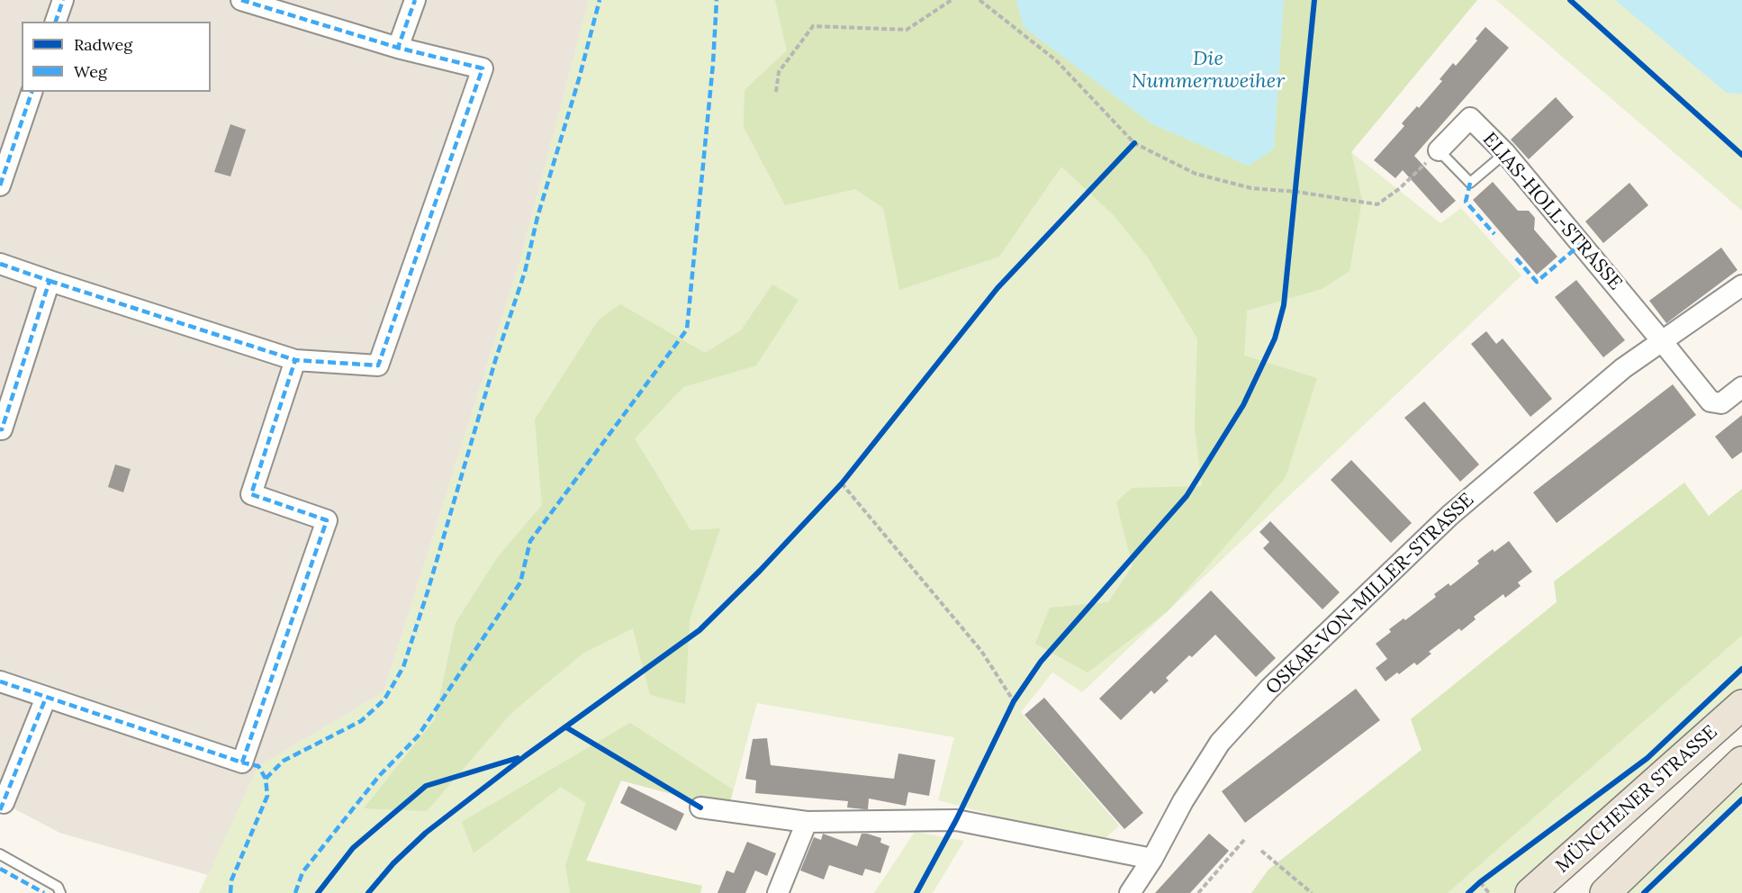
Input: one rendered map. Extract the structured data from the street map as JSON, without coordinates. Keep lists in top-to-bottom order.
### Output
{
  "streets": {
    "main road": ["MÜNCHENER STRASSE"],
    "street": ["ELIAS-HOLL-STRASSE", "OSKAR-VON-MILLER-STRASSE"]
  },
  "crossings": [
    ["ELIAS-HOLL-STRASSE", "OSKAR-VON-MILLER-STRASSE"]
  ],
  "water": ["Die Nummernweiher"],
  "legend": ["Radweg", "Weg"]
}
